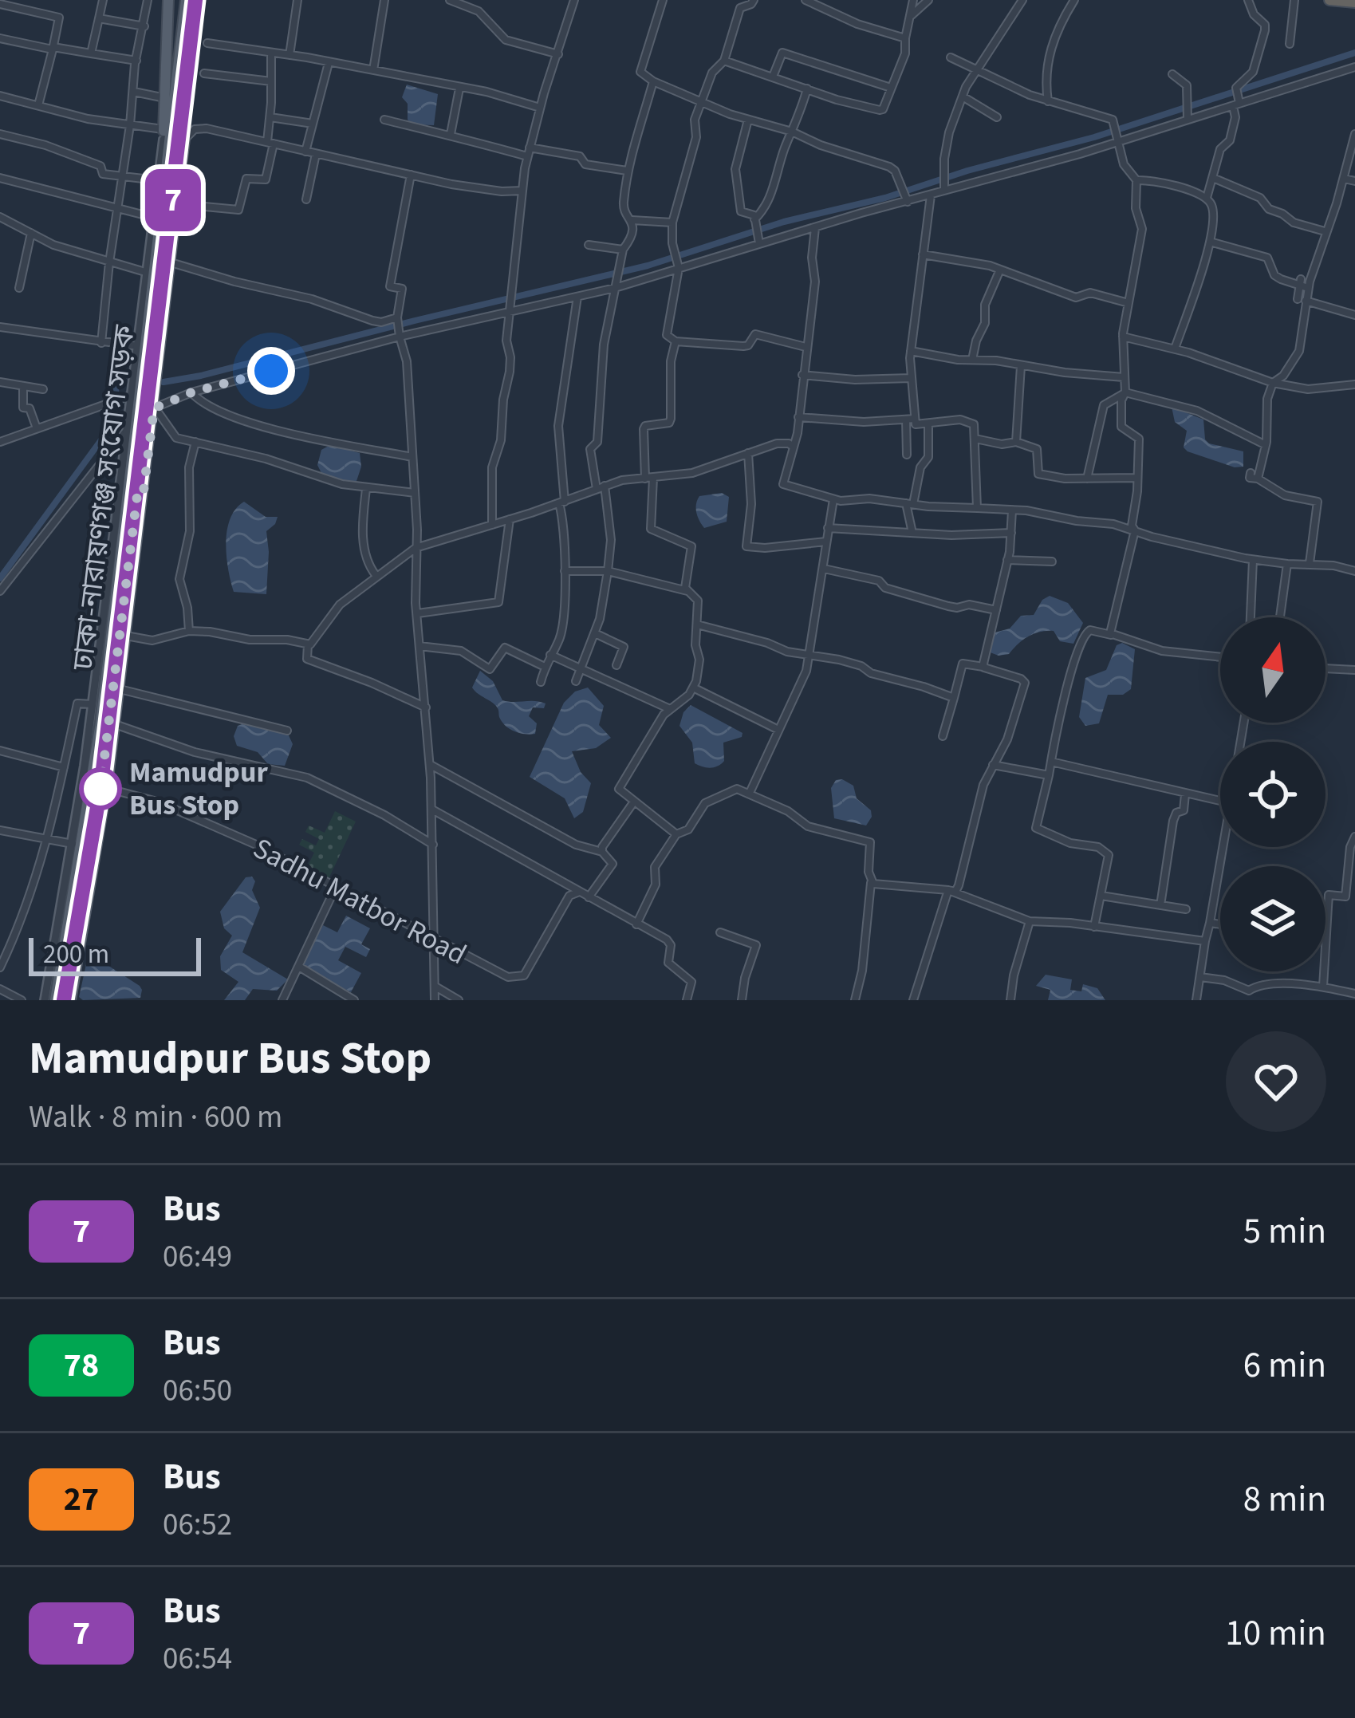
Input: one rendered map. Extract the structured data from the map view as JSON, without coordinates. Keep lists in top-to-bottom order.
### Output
{
  "streets": {
    "main road": ["ঢাকা-নারায়ণগঞ্জ সংযোগ সড়ক"],
    "street": ["Sadhu Matbor Road"]
  },
  "crossings": [
    ["ঢাকা-নারায়ণগঞ্জ সংযোগ সড়ক", "Sadhu Matbor Road"]
  ],
  "places": ["Mamudpur Bus Stop"],
  "lines": ["bus line 7"],
  "scale_bar": "200 m",
  "north": "top",
  "page": {
    "on_map": "7",
    "scale": "200 m",
    "heading": ["Mamudpur Bus Stop", "Walk · 8 min · 600 m"],
    "list": [
      {
        "mark": "7",
        "name": "Bus",
        "note": "06:49",
        "value": "5 min"
      },
      {
        "mark": "78",
        "name": "Bus",
        "note": "06:50",
        "value": "6 min"
      },
      {
        "mark": "27",
        "name": "Bus",
        "note": "06:52",
        "value": "8 min"
      },
      {
        "mark": "7",
        "name": "Bus",
        "note": "06:54",
        "value": "10 min"
      }
    ]
  }
}
